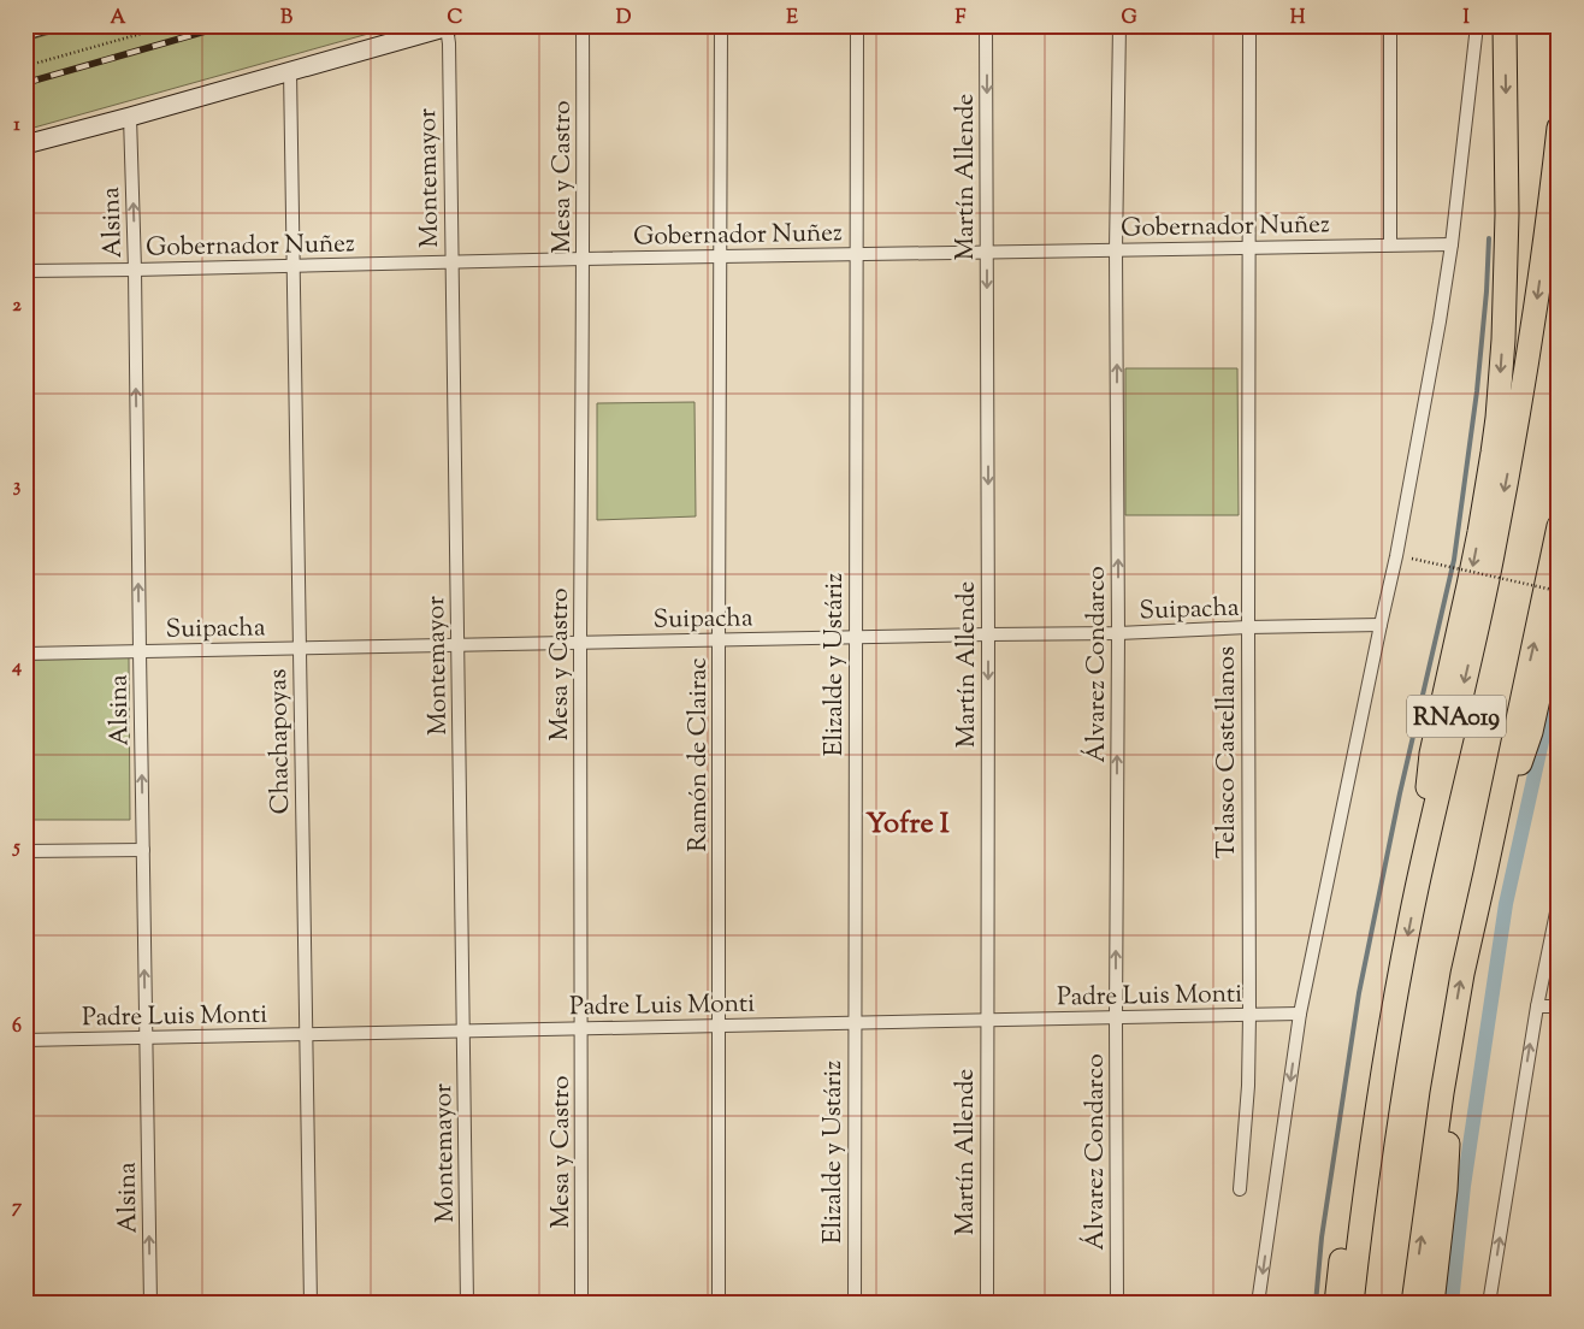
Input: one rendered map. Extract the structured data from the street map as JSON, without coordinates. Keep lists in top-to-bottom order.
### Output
{
  "streets": {
    "highway": ["RNA019"],
    "street": [
      "Mesa y Castro",
      "Martín Allende",
      "Montemayor",
      "Alsina",
      "Gobernador Nuñez",
      "Suipacha",
      "Elizalde y Ustáriz",
      "Álvarez Condarco",
      "Chachapoyas",
      "Telasco Castellanos",
      "Ramón de Clairac",
      "Padre Luis Monti"
    ]
  },
  "crossings": [
    ["Mesa y Castro", "Gobernador Nuñez"],
    ["Mesa y Castro", "Suipacha"],
    ["Mesa y Castro", "Padre Luis Monti"],
    ["Martín Allende", "Gobernador Nuñez"],
    ["Martín Allende", "Suipacha"],
    ["Martín Allende", "Padre Luis Monti"],
    ["Montemayor", "Gobernador Nuñez"],
    ["Montemayor", "Suipacha"],
    ["Montemayor", "Padre Luis Monti"],
    ["Alsina", "Gobernador Nuñez"],
    ["Alsina", "Suipacha"],
    ["Alsina", "Padre Luis Monti"],
    ["Gobernador Nuñez", "Elizalde y Ustáriz"],
    ["Gobernador Nuñez", "Álvarez Condarco"],
    ["Gobernador Nuñez", "Chachapoyas"],
    ["Gobernador Nuñez", "Telasco Castellanos"],
    ["Gobernador Nuñez", "Ramón de Clairac"],
    ["Suipacha", "Elizalde y Ustáriz"],
    ["Suipacha", "Álvarez Condarco"],
    ["Suipacha", "Chachapoyas"],
    ["Suipacha", "Telasco Castellanos"],
    ["Suipacha", "Ramón de Clairac"],
    ["Elizalde y Ustáriz", "Padre Luis Monti"],
    ["Álvarez Condarco", "Padre Luis Monti"],
    ["Chachapoyas", "Padre Luis Monti"],
    ["Telasco Castellanos", "Padre Luis Monti"],
    ["Ramón de Clairac", "Padre Luis Monti"]
  ],
  "one_way": ["Martín Allende", "Alsina", "Álvarez Condarco"],
  "districts": ["Yofre I"],
  "grid": {
    "columns": [
      "A",
      "B",
      "C",
      "D",
      "E",
      "F",
      "G",
      "H",
      "I"
    ],
    "rows": [
      "1",
      "2",
      "3",
      "4",
      "5",
      "6",
      "7"
    ]
  }
}
